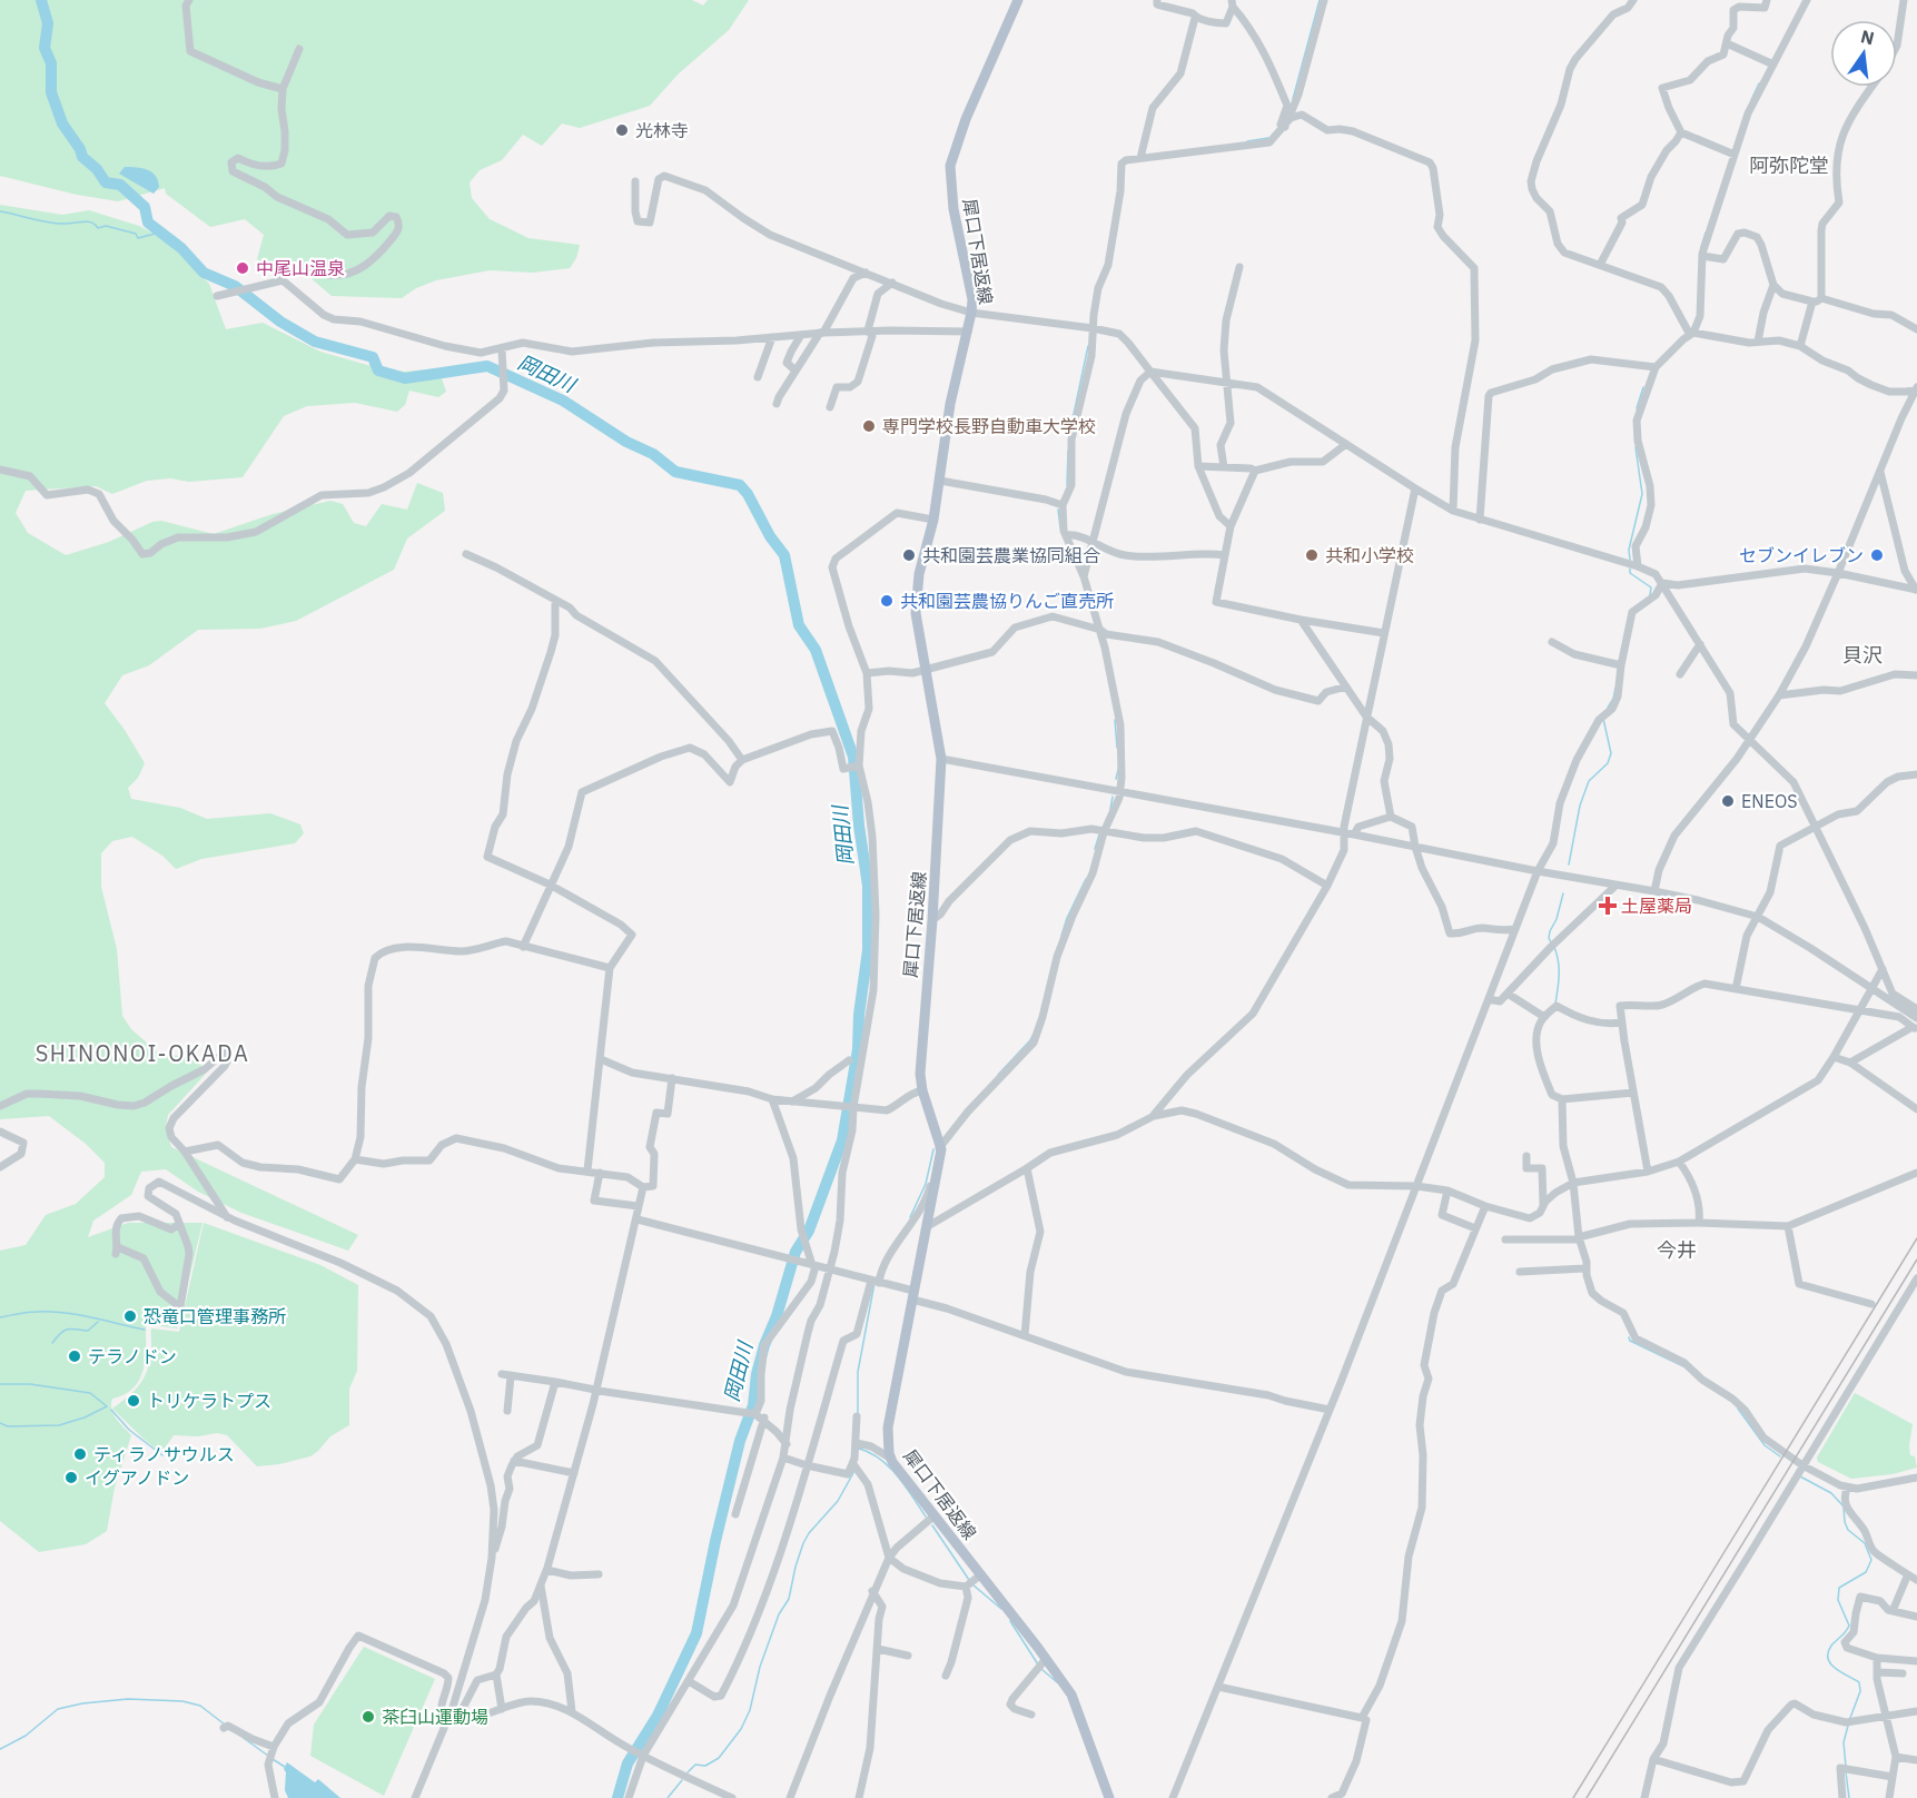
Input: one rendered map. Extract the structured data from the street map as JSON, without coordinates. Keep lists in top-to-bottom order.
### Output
{
  "streets": {
    "main road": ["犀口下居返線"]
  },
  "districts": [
    "阿弥陀堂",
    "貝沢",
    "SHINONOI-OKADA",
    "今井"
  ],
  "water": ["岡田川"],
  "places": {
    "other": [
      "光林寺",
      "中尾山温泉",
      "専門学校長野自動車大学校",
      "共和園芸農業協同組合",
      "共和小学校",
      "セブンイレブン",
      "共和園芸農協りんご直売所",
      "ENEOS",
      "恐竜口管理事務所",
      "テラノドン",
      "トリケラトプス",
      "ティラノサウルス",
      "イグアノドン",
      "茶臼山運動場"
    ],
    "health": ["土屋薬局"]
  },
  "north": "top"
}
